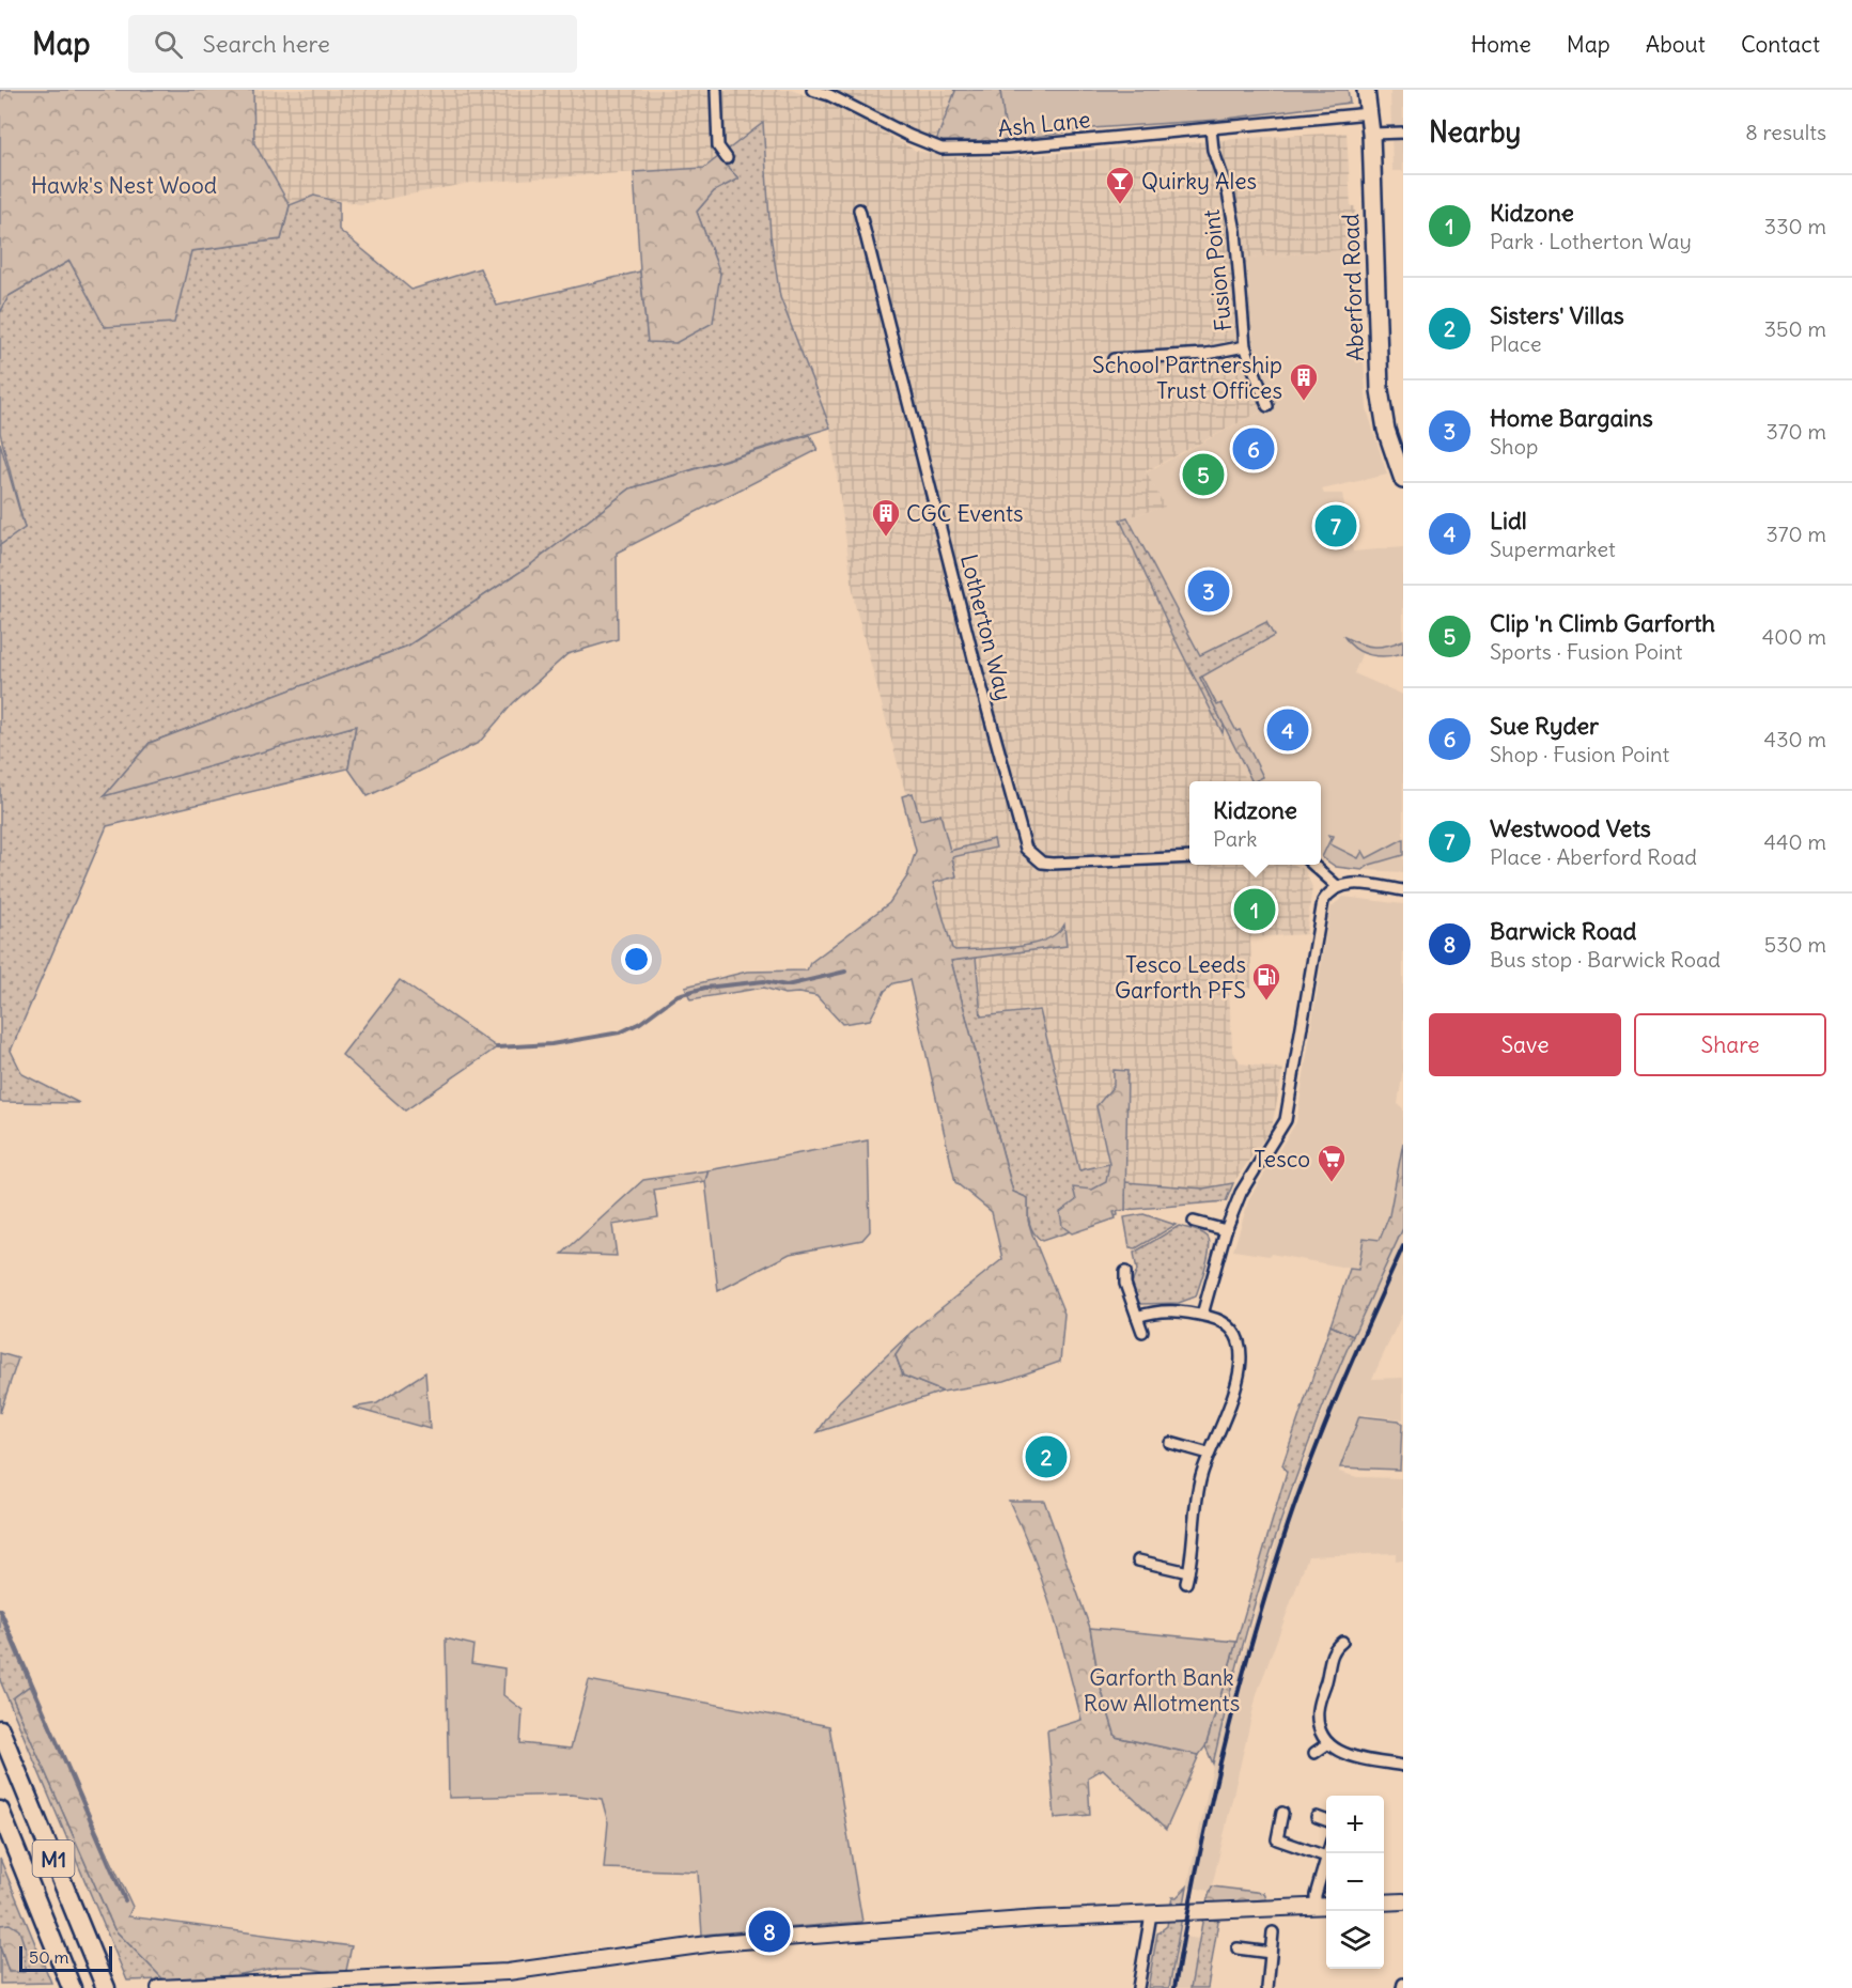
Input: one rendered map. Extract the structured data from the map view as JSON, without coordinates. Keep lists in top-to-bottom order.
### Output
{
  "streets": {
    "highway": ["M1"],
    "main road": ["Aberford Road"],
    "street": ["Ash Lane", "Fusion Point", "Lotherton Way"]
  },
  "crossings": [
    ["Ash Lane", "Fusion Point"],
    ["Ash Lane", "Aberford Road"]
  ],
  "parks": ["Hawk's Nest Wood", "Garforth Bank Row Allotments"],
  "places": {
    "bar": ["Quirky Ales"],
    "building": ["School Partnership Trust Offices", "CGC Events"],
    "fuel station": ["Tesco Leeds Garforth PFS"],
    "supermarket": ["Tesco"]
  },
  "scale_bar": "50 m",
  "page": {
    "header": "Map",
    "search": "Search here",
    "nav": [
      "Home",
      "Map",
      "About",
      "Contact"
    ],
    "heading": ["Nearby", "8 results"],
    "list": [
      {
        "mark": "1",
        "name": "Kidzone",
        "note": "Park · Lotherton Way",
        "value": "330 m"
      },
      {
        "mark": "2",
        "name": "Sisters' Villas",
        "note": "Place",
        "value": "350 m"
      },
      {
        "mark": "3",
        "name": "Home Bargains",
        "note": "Shop",
        "value": "370 m"
      },
      {
        "mark": "4",
        "name": "Lidl",
        "note": "Supermarket",
        "value": "370 m"
      },
      {
        "mark": "5",
        "name": "Clip 'n Climb Garforth",
        "note": "Sports · Fusion Point",
        "value": "400 m"
      },
      {
        "mark": "6",
        "name": "Sue Ryder",
        "note": "Shop · Fusion Point",
        "value": "430 m"
      },
      {
        "mark": "7",
        "name": "Westwood Vets",
        "note": "Place · Aberford Road",
        "value": "440 m"
      },
      {
        "mark": "8",
        "name": "Barwick Road",
        "note": "Bus stop · Barwick Road",
        "value": "530 m"
      }
    ],
    "pins": [
      "6",
      "5",
      "7",
      "3",
      "4",
      "1",
      "2",
      "8"
    ],
    "popup": ["Kidzone", "Park"],
    "buttons": ["Save", "Share"],
    "map_buttons": ["+", "−"],
    "scale": "50 m"
  }
}
